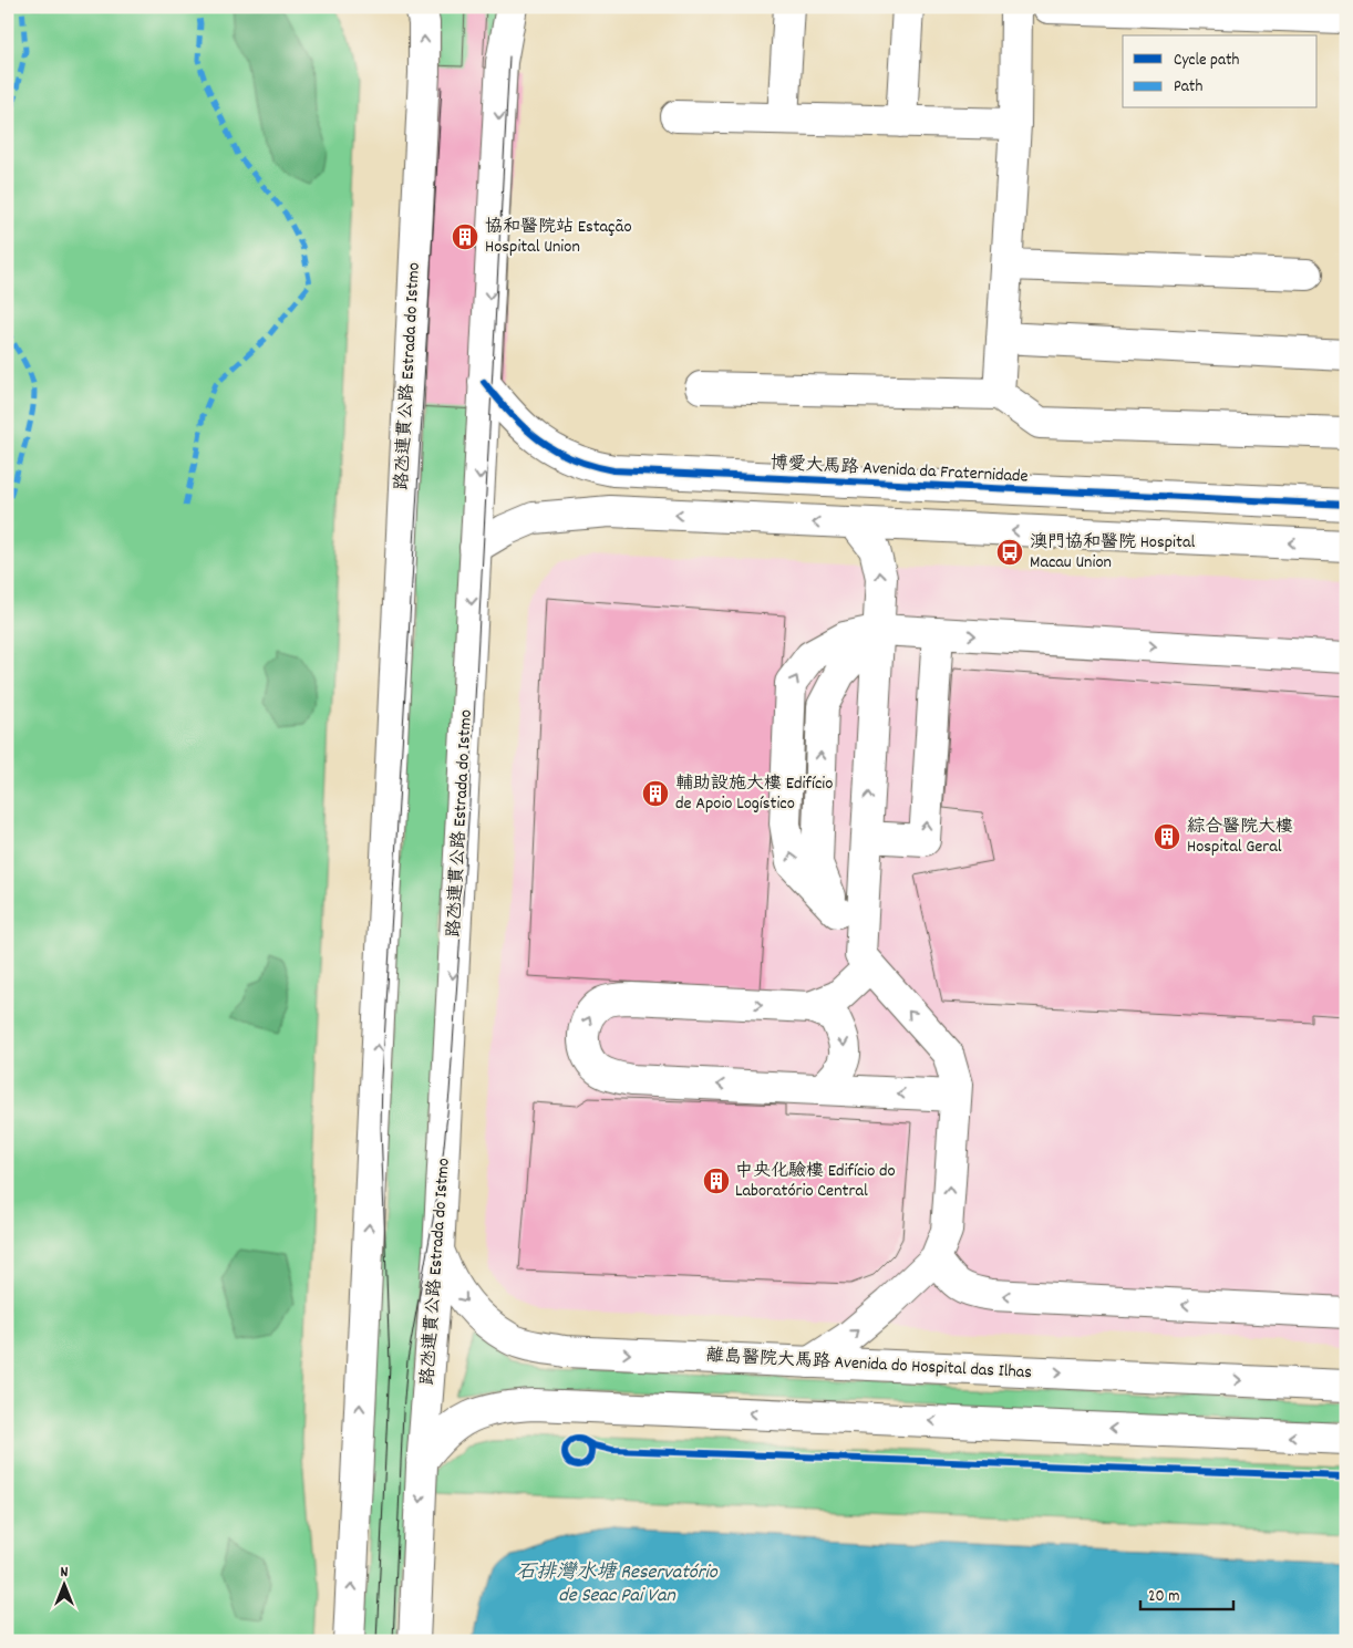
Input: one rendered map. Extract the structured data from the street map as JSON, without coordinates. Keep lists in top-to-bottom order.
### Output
{
  "streets": {
    "main road": ["路氹連貫公路 Estrada do Istmo", "博愛大馬路 Avenida da Fraternidade", "離島醫院大馬路 Avenida do Hospital das Ilhas"]
  },
  "crossings": [
    ["路氹連貫公路 Estrada do Istmo", "博愛大馬路 Avenida da Fraternidade"],
    ["路氹連貫公路 Estrada do Istmo", "離島醫院大馬路 Avenida do Hospital das Ilhas"]
  ],
  "water": ["石排灣水塘 Reservatório de Seac Pai Van"],
  "places": {
    "building": [
      "協和醫院站 Estação Hospital Union",
      "輔助設施大樓 Edifício de Apoio Logístico",
      "綜合醫院大樓 Hospital Geral",
      "中央化驗樓 Edifício do Laboratório Central"
    ],
    "bus stop": ["澳門協和醫院 Hospital Macau Union"]
  },
  "legend": ["Cycle path", "Path"],
  "scale_bar": "20 m",
  "north": "top"
}
